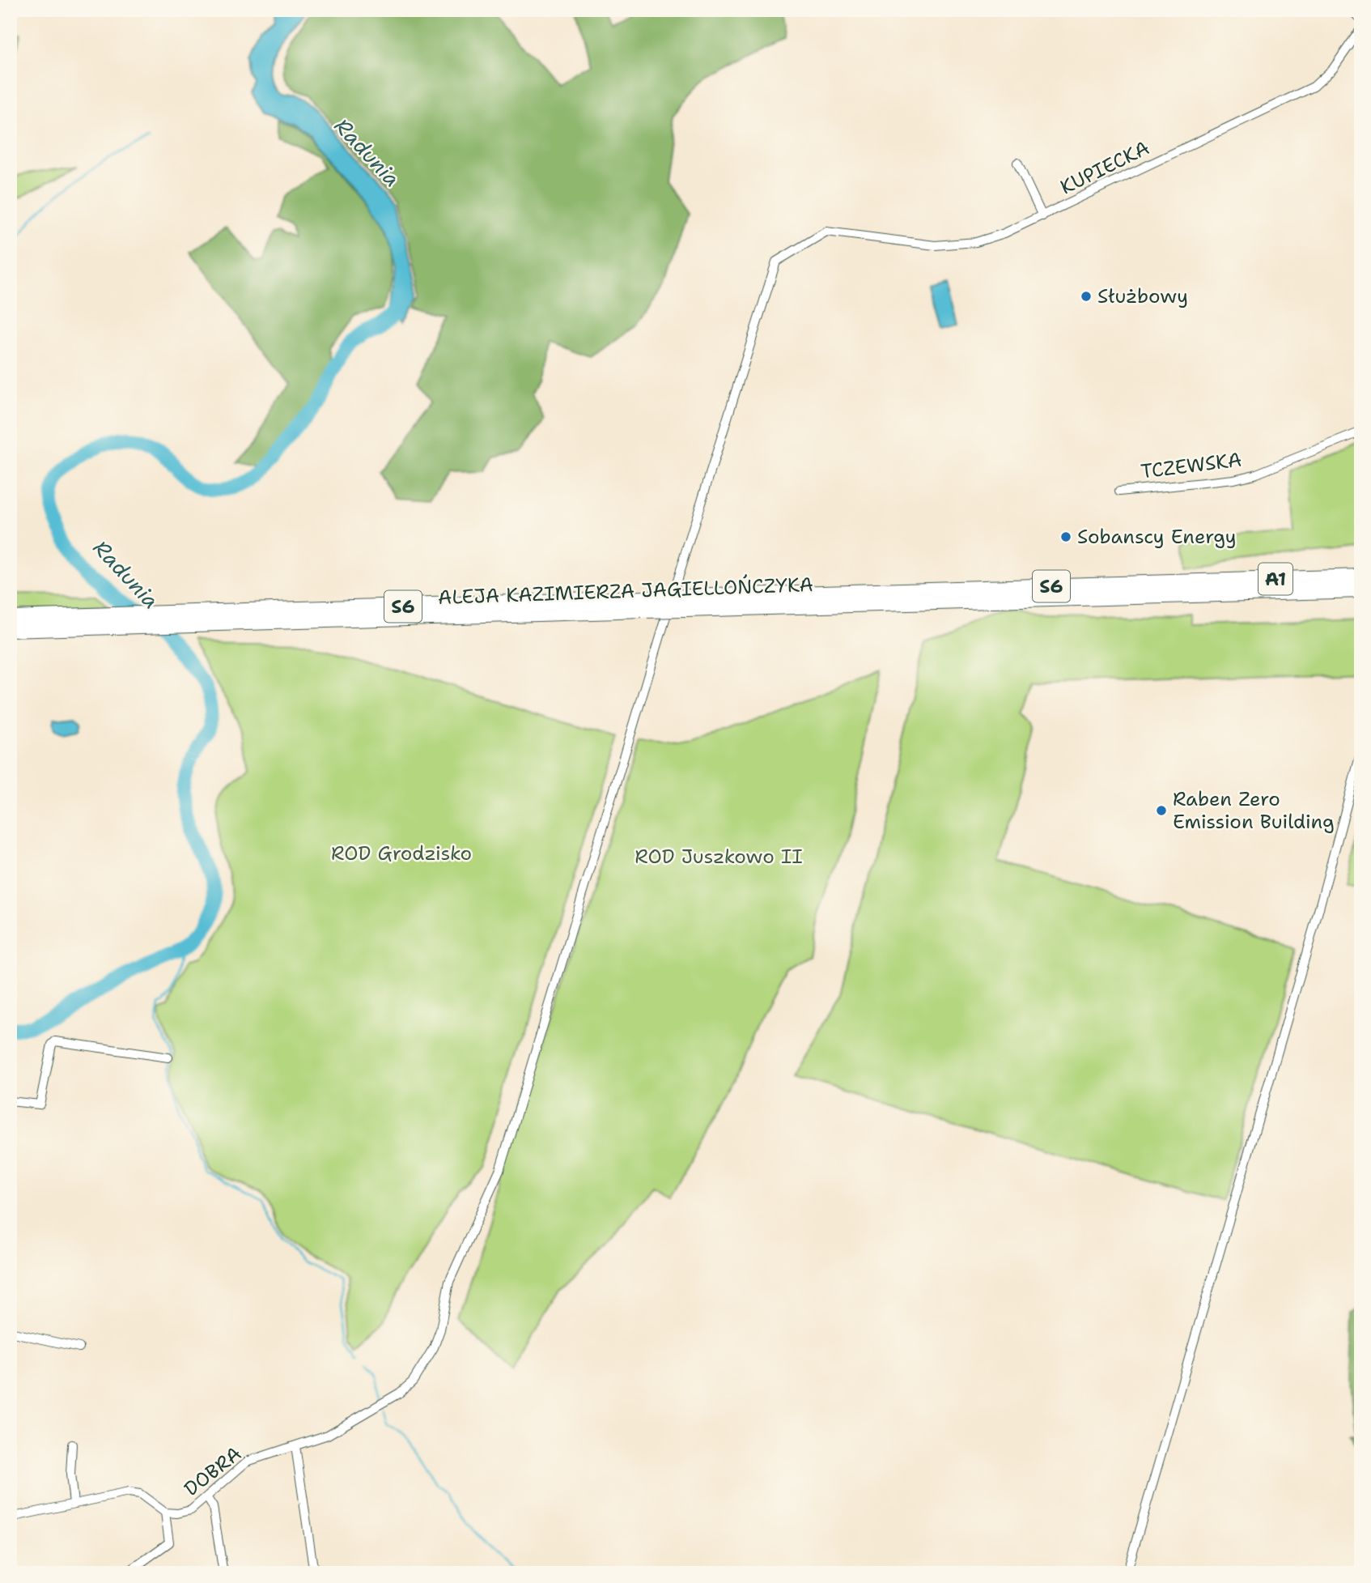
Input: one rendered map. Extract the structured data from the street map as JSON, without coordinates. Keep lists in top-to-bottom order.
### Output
{
  "streets": {
    "highway": ["A1", "S6", "ALEJA KAZIMIERZA JAGIELLOŃCZYKA"],
    "street": ["KUPIECKA", "TCZEWSKA", "DOBRA"]
  },
  "crossings": [
    ["A1", "ALEJA KAZIMIERZA JAGIELLOŃCZYKA"]
  ],
  "water": ["Radunia"],
  "parks": ["ROD Grodzisko", "ROD Juszkowo II"],
  "places": ["Służbowy", "Sobanscy Energy", "Raben Zero Emission Building"]
}
